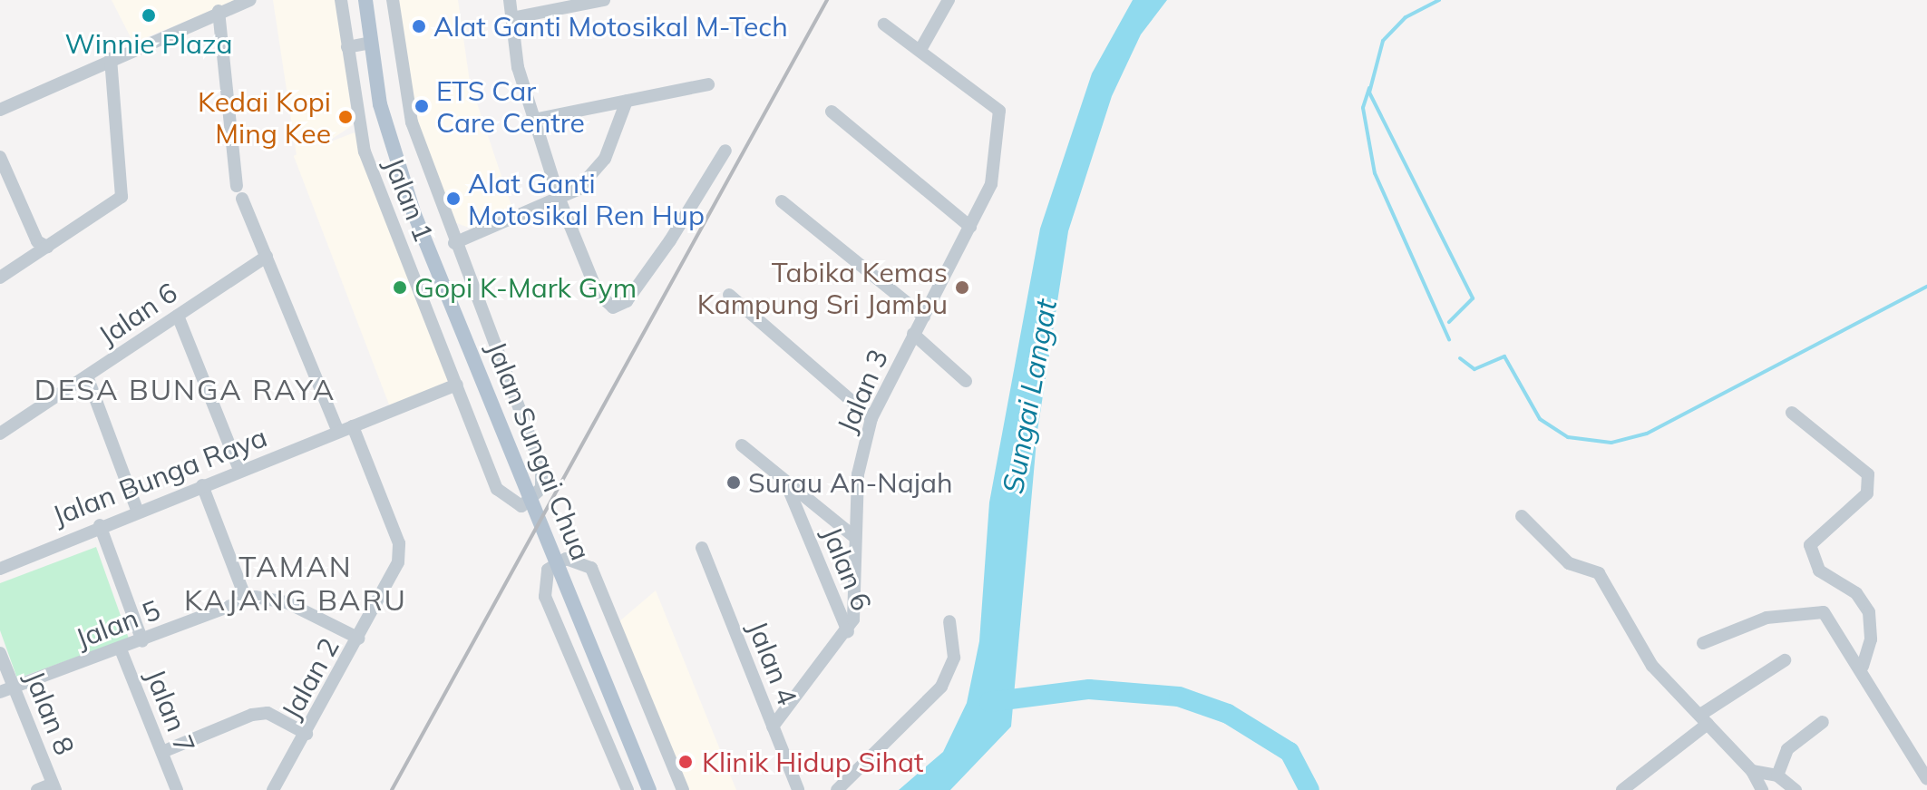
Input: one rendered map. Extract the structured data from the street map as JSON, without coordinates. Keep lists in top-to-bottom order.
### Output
{
  "streets": {
    "main road": ["Jalan Sungai Chua"],
    "street": [
      "Jalan 1",
      "Jalan 6",
      "Jalan 3",
      "Jalan Bunga Raya",
      "Jalan 5",
      "Jalan 4",
      "Jalan 2",
      "Jalan 7",
      "Jalan 8"
    ]
  },
  "crossings": [
    ["Jalan 1", "Jalan Bunga Raya"],
    ["Jalan 6", "Jalan 3"],
    ["Jalan 3", "Jalan 4"],
    ["Jalan Bunga Raya", "Jalan 2"],
    ["Jalan 5", "Jalan 2"],
    ["Jalan 5", "Jalan 7"],
    ["Jalan 5", "Jalan 8"]
  ],
  "districts": ["DESA BUNGA RAYA", "TAMAN KAJANG BARU"],
  "water": ["Sungai Langat"],
  "places": [
    "Winnie Plaza",
    "Alat Ganti Motosikal M-Tech",
    "ETS Car Care Centre",
    "Kedai Kopi Ming Kee",
    "Alat Ganti Motosikal Ren Hup",
    "Gopi K-Mark Gym",
    "Tabika Kemas Kampung Sri Jambu",
    "Surau An-Najah",
    "Klinik Hidup Sihat"
  ]
}
